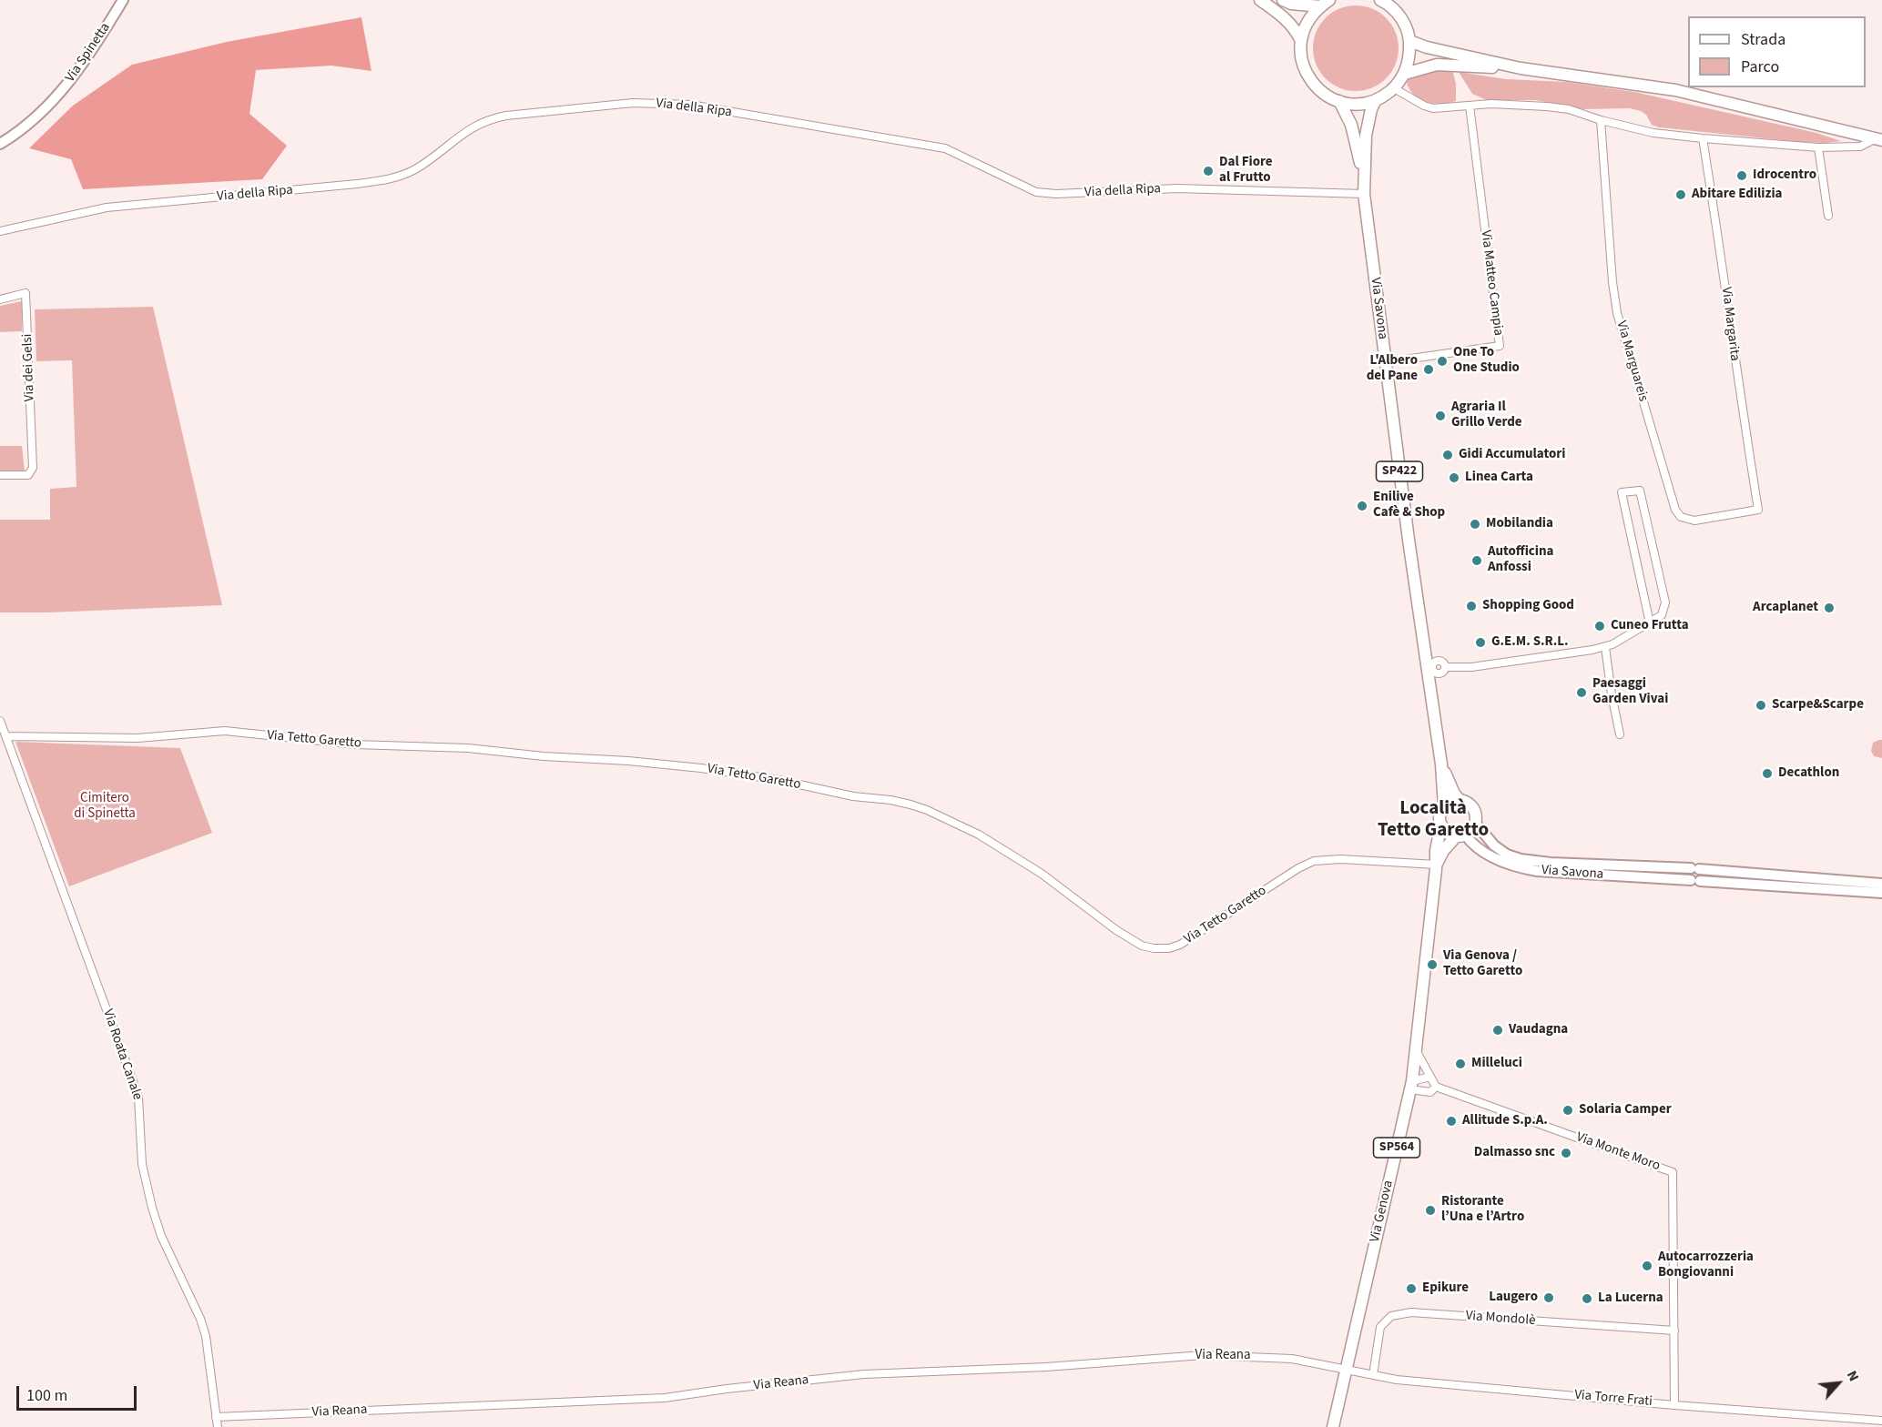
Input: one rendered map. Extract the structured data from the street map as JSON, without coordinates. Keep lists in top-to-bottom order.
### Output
{
  "streets": {
    "main road": [
      "Via Savona",
      "SP422",
      "SP564",
      "Via Genova"
    ],
    "street": [
      "Via Spinetta",
      "Via della Ripa",
      "Via Matteo Campia",
      "Via Margarita",
      "Via Marguareis",
      "Via dei Gelsi",
      "Via Tetto Garetto",
      "Via Roata Canale",
      "Via Monte Moro",
      "Via Mondolè",
      "Via Reana",
      "Via Torre Frati"
    ]
  },
  "crossings": [
    ["Via della Ripa", "Via Savona"],
    ["Via Matteo Campia", "Via Savona"],
    ["Via Savona", "SP422"],
    ["Via Savona", "Via Genova"],
    ["Via Margarita", "Via Marguareis"],
    ["SP422", "Via Genova"],
    ["Via Tetto Garetto", "Via Roata Canale"],
    ["Via Tetto Garetto", "Via Genova"],
    ["Via Roata Canale", "Via Reana"],
    ["Via Monte Moro", "Via Genova"],
    ["Via Monte Moro", "Via Mondolè"],
    ["Via Monte Moro", "Via Torre Frati"],
    ["Via Genova", "Via Reana"],
    ["Via Genova", "Via Torre Frati"],
    ["Via Mondolè", "Via Torre Frati"],
    ["Via Reana", "Via Torre Frati"]
  ],
  "districts": ["Località Tetto Garetto"],
  "parks": ["Cimitero di Spinetta"],
  "places": [
    "Dal Fiore al Frutto",
    "Idrocentro",
    "Abitare Edilizia",
    "One To One Studio",
    "L'Albero del Pane",
    "Agraria Il Grillo Verde",
    "Gidi Accumulatori",
    "Linea Carta",
    "Enilive Cafè & Shop",
    "Mobilandia",
    "Autofficina Anfossi",
    "Shopping Good",
    "Arcaplanet",
    "Cuneo Frutta",
    "G.E.M. S.R.L.",
    "Paesaggi Garden Vivai",
    "Scarpe&Scarpe",
    "Decathlon",
    "Via Genova / Tetto Garetto",
    "Vaudagna",
    "Milleluci",
    "Solaria Camper",
    "Allitude S.p.A.",
    "Dalmasso snc",
    "Ristorante l’Una e l’Artro",
    "Autocarrozzeria Bongiovanni",
    "Epikure",
    "Laugero",
    "La Lucerna"
  ],
  "legend": ["Strada", "Parco"],
  "scale_bar": "100 m",
  "north": "top right"
}
